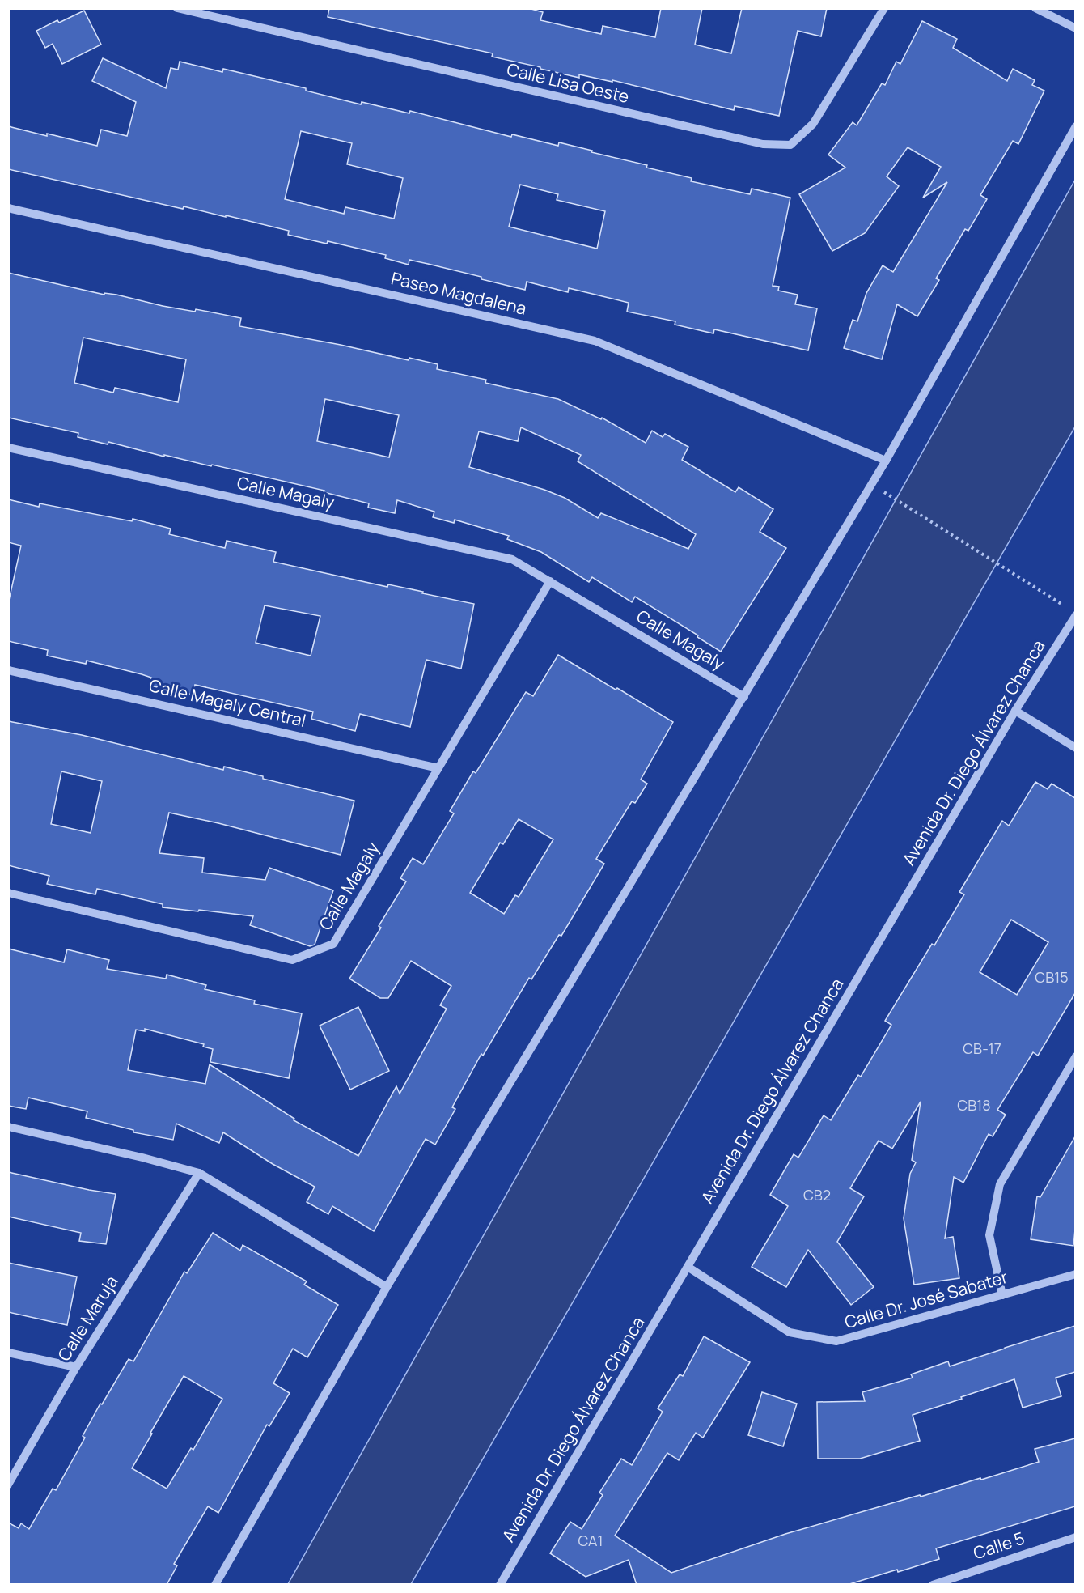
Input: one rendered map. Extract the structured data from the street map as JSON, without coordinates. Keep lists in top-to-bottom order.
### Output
{
  "streets": {
    "street": [
      "Calle Lisa Oeste",
      "Paseo Magdalena",
      "Calle Magaly",
      "Calle Magaly Central",
      "Avenida Dr. Diego Álvarez Chanca",
      "Calle Dr. José Sabater",
      "Calle Maruja",
      "Calle 5"
    ]
  },
  "crossings": [
    ["Calle Magaly", "Calle Magaly Central"],
    ["Avenida Dr. Diego Álvarez Chanca", "Calle Dr. José Sabater"]
  ],
  "house_numbers": [
    "CB15",
    "CB-17",
    "CB18",
    "CB2",
    "CA1"
  ]
}
